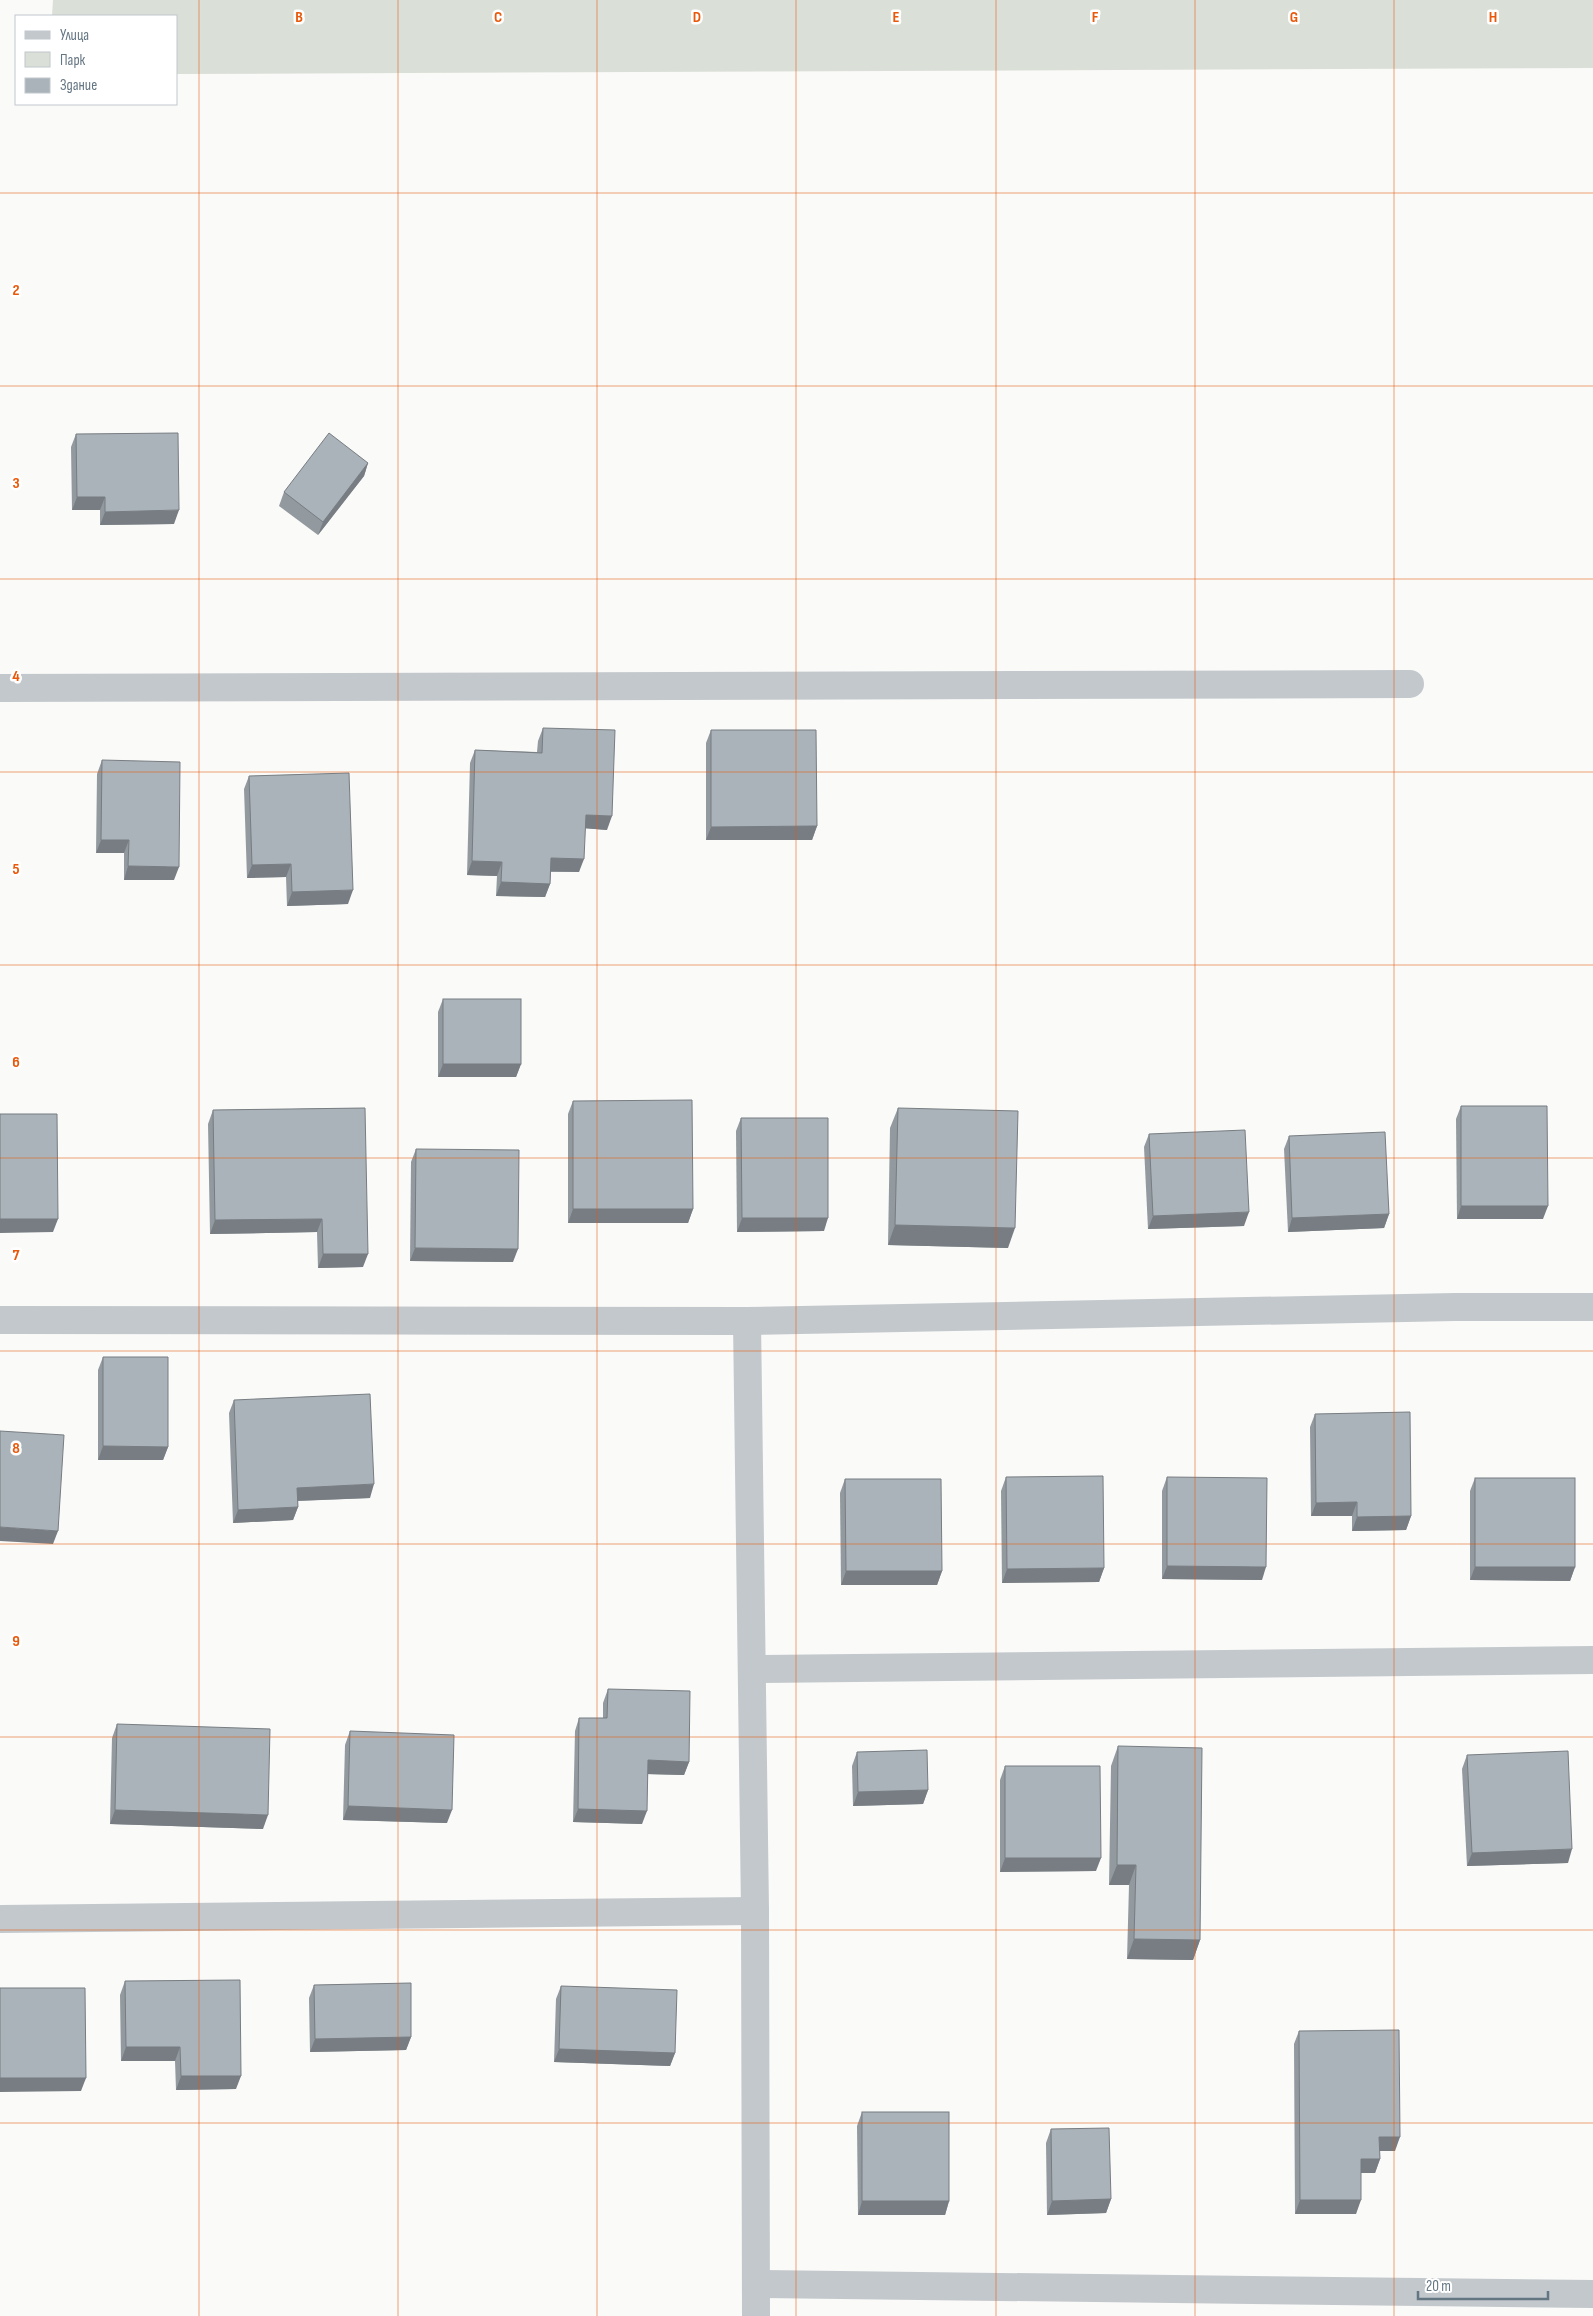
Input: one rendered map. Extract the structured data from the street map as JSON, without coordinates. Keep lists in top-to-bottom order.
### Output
{
  "legend": ["Улица", "Парк", "Здание"],
  "scale_bar": "20 m",
  "grid": {
    "columns": [
      "B",
      "C",
      "D",
      "E",
      "F",
      "G",
      "H"
    ],
    "rows": [
      "2",
      "3",
      "4",
      "5",
      "6",
      "7",
      "8",
      "9"
    ]
  }
}
